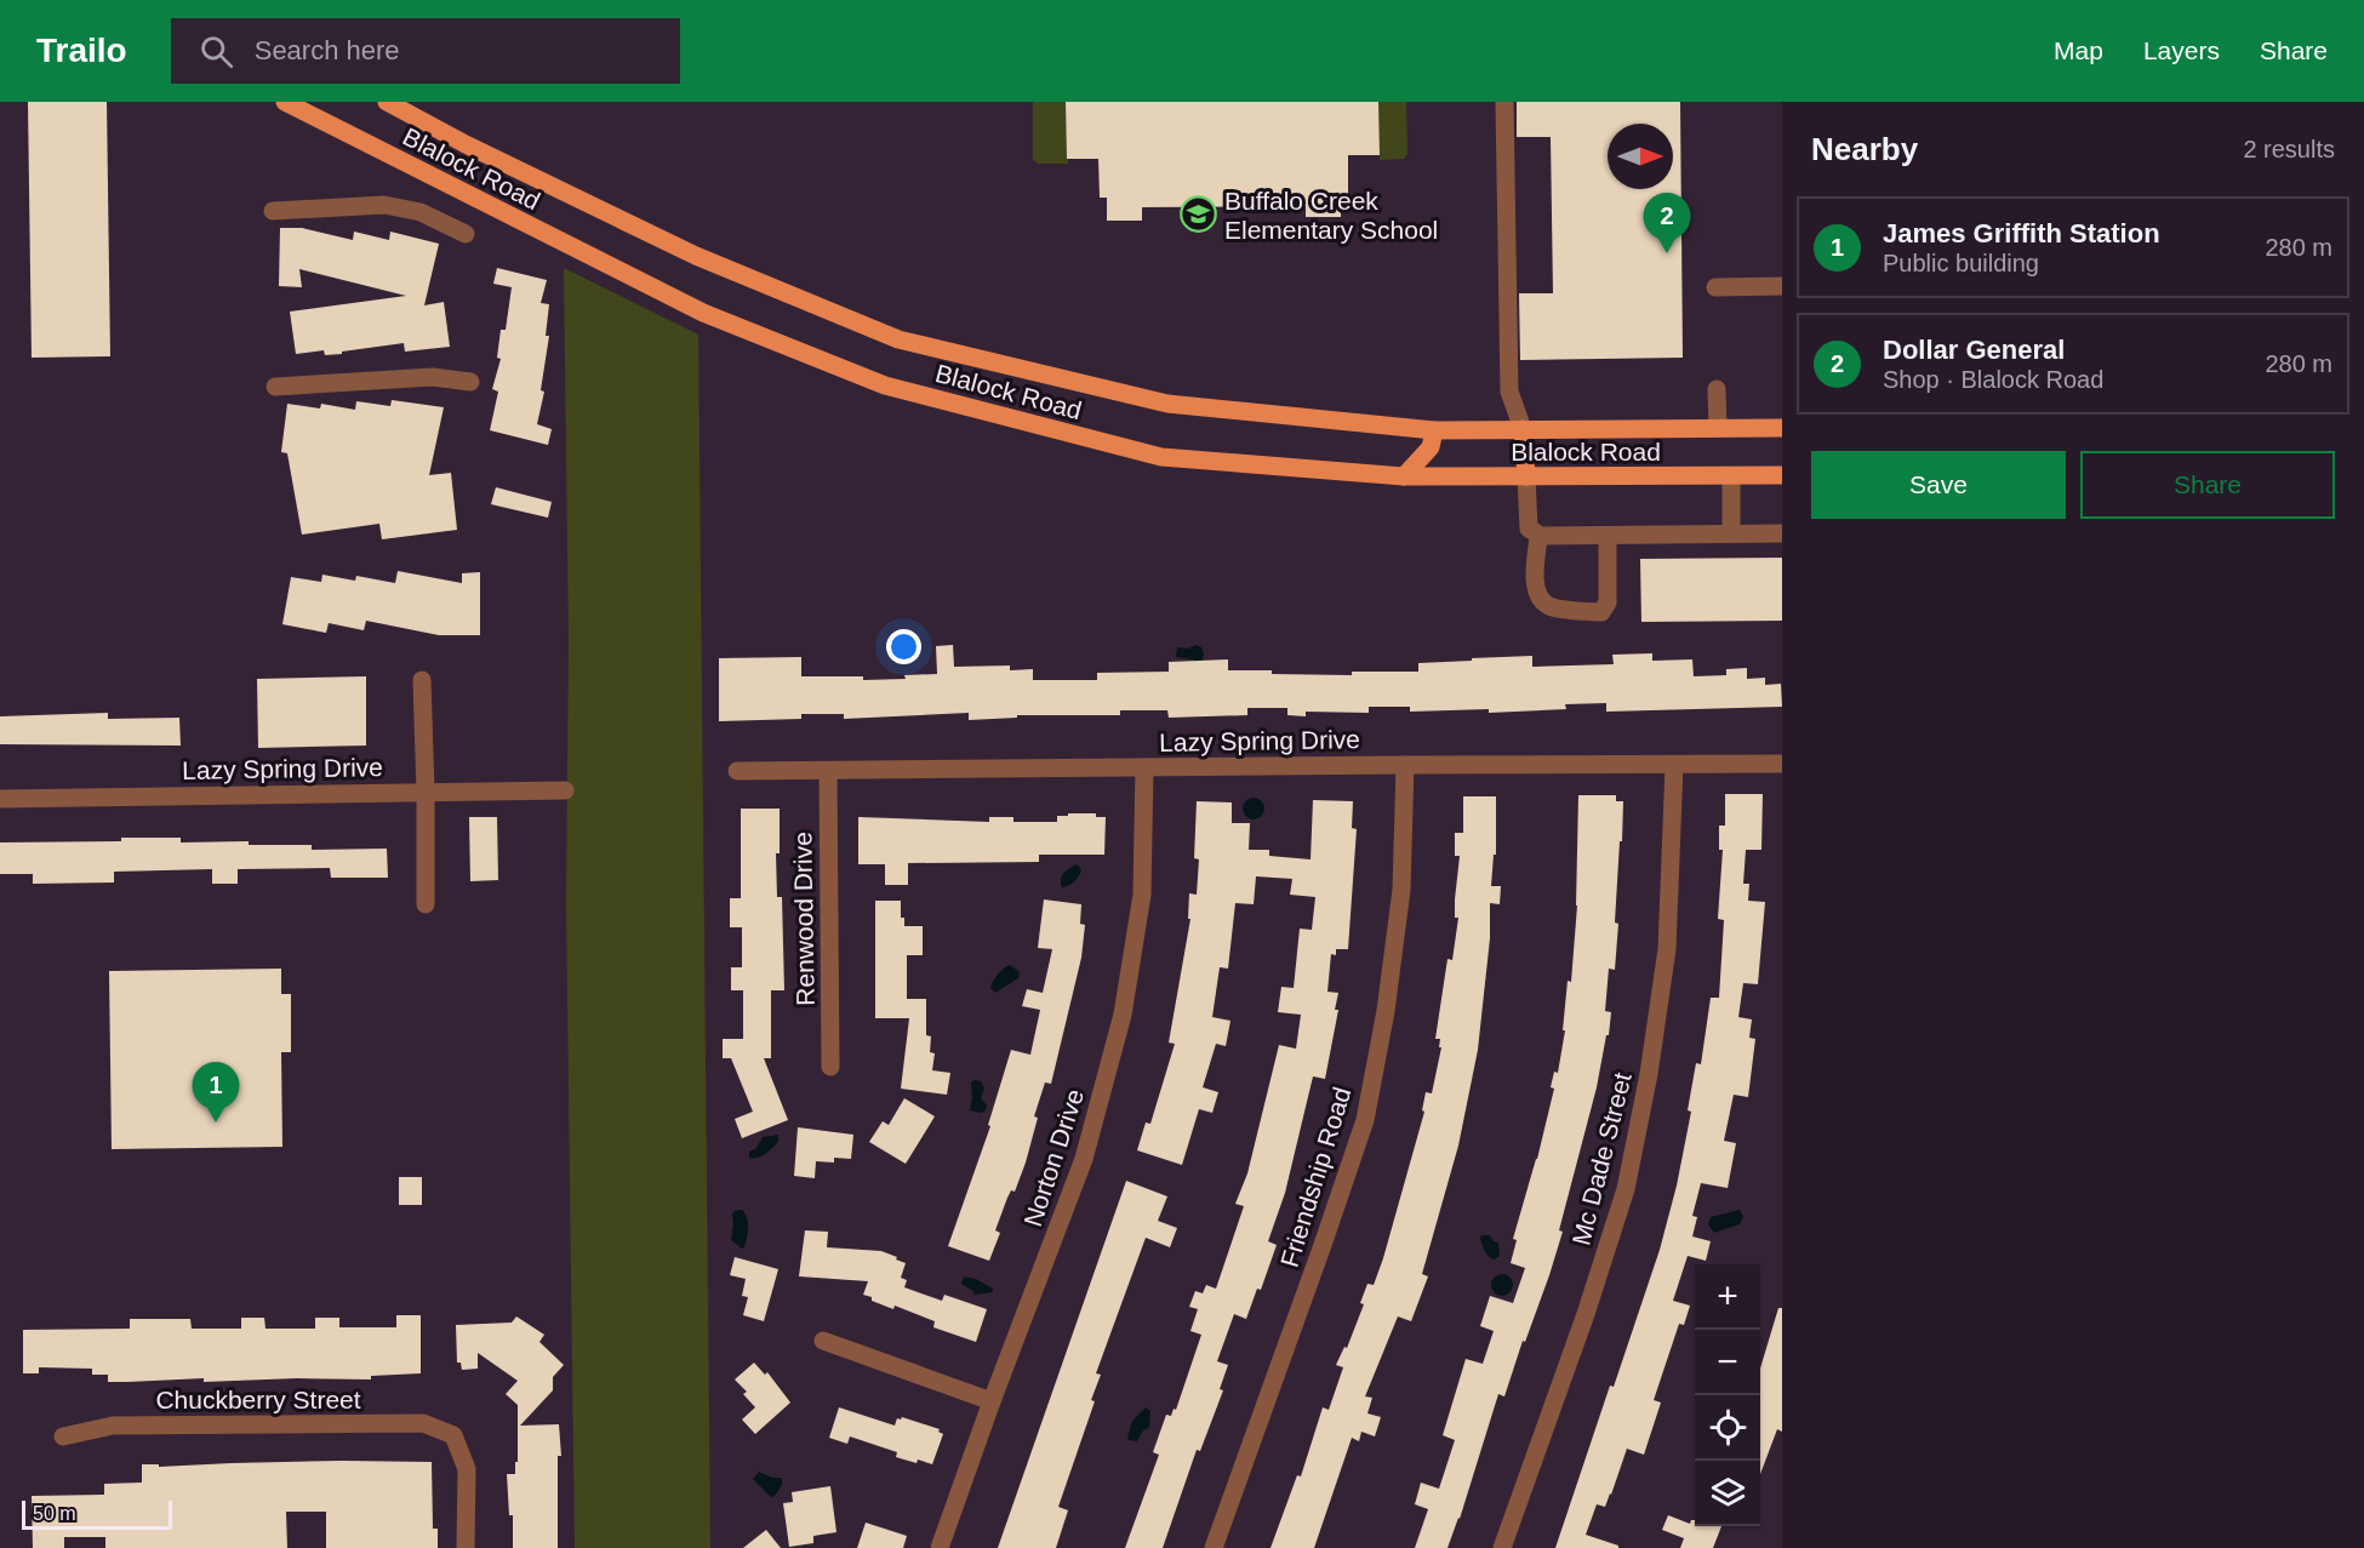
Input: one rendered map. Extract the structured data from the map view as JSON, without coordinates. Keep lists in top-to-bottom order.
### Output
{
  "streets": {
    "main road": ["Blalock Road"],
    "street": [
      "Lazy Spring Drive",
      "Renwood Drive",
      "Norton Drive",
      "Mc Dade Street",
      "Friendship Road",
      "Chuckberry Street"
    ]
  },
  "crossings": [
    ["Lazy Spring Drive", "Renwood Drive"],
    ["Lazy Spring Drive", "Norton Drive"],
    ["Lazy Spring Drive", "Mc Dade Street"],
    ["Lazy Spring Drive", "Friendship Road"]
  ],
  "places": {
    "school or university": ["Buffalo Creek Elementary School"]
  },
  "scale_bar": "50 m",
  "north": "right",
  "page": {
    "header": "Trailo",
    "search": "Search here",
    "nav": ["Map", "Layers", "Share"],
    "heading": ["Nearby", "2 results"],
    "pins": ["2", "1"],
    "list": [
      {
        "mark": "1",
        "name": "James Griffith Station",
        "note": "Public building",
        "value": "280 m"
      },
      {
        "mark": "2",
        "name": "Dollar General",
        "note": "Shop · Blalock Road",
        "value": "280 m"
      }
    ],
    "buttons": ["Save", "Share"],
    "map_buttons": ["+", "−"],
    "scale": "50 m"
  }
}
